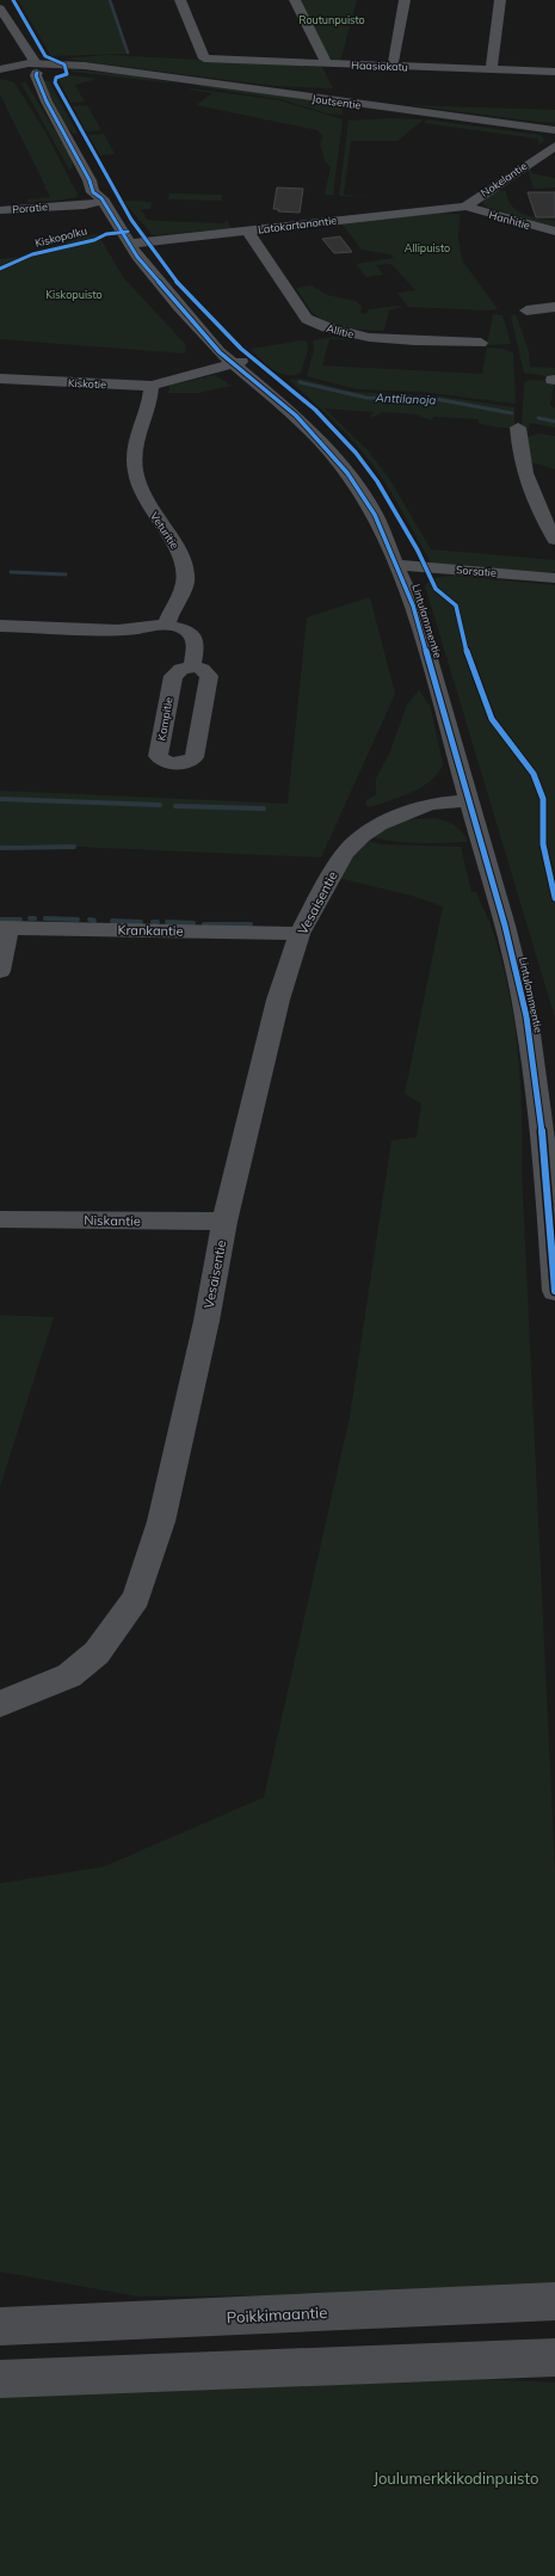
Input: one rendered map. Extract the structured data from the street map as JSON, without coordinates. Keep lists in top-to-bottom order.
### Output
{
  "streets": {
    "main road": ["Joutsentie", "Poikkimaantie"],
    "street": [
      "Haasiokatu",
      "Nokelantie",
      "Poratie",
      "Hanhitie",
      "Latokartanontie",
      "Allitie",
      "Kiskotie",
      "Veturitie",
      "Sorsatie",
      "Lintulammentie",
      "Kampitie",
      "Vesaisentie",
      "Krankantie",
      "Niskantie"
    ],
    "cycle path": ["Kiskopolku"]
  },
  "crossings": [
    ["Joutsentie", "Lintulammentie"],
    ["Nokelantie", "Hanhitie"],
    ["Nokelantie", "Latokartanontie"],
    ["Poratie", "Lintulammentie"],
    ["Hanhitie", "Latokartanontie"],
    ["Latokartanontie", "Allitie"],
    ["Latokartanontie", "Lintulammentie"],
    ["Kiskotie", "Veturitie"],
    ["Kiskotie", "Lintulammentie"],
    ["Sorsatie", "Lintulammentie"],
    ["Lintulammentie", "Vesaisentie"],
    ["Vesaisentie", "Krankantie"],
    ["Vesaisentie", "Niskantie"]
  ],
  "water": ["Anttilanoja"],
  "parks": [
    "Routunpuisto",
    "Allipuisto",
    "Kiskopuisto",
    "Joulumerkkikodinpuisto"
  ]
}
